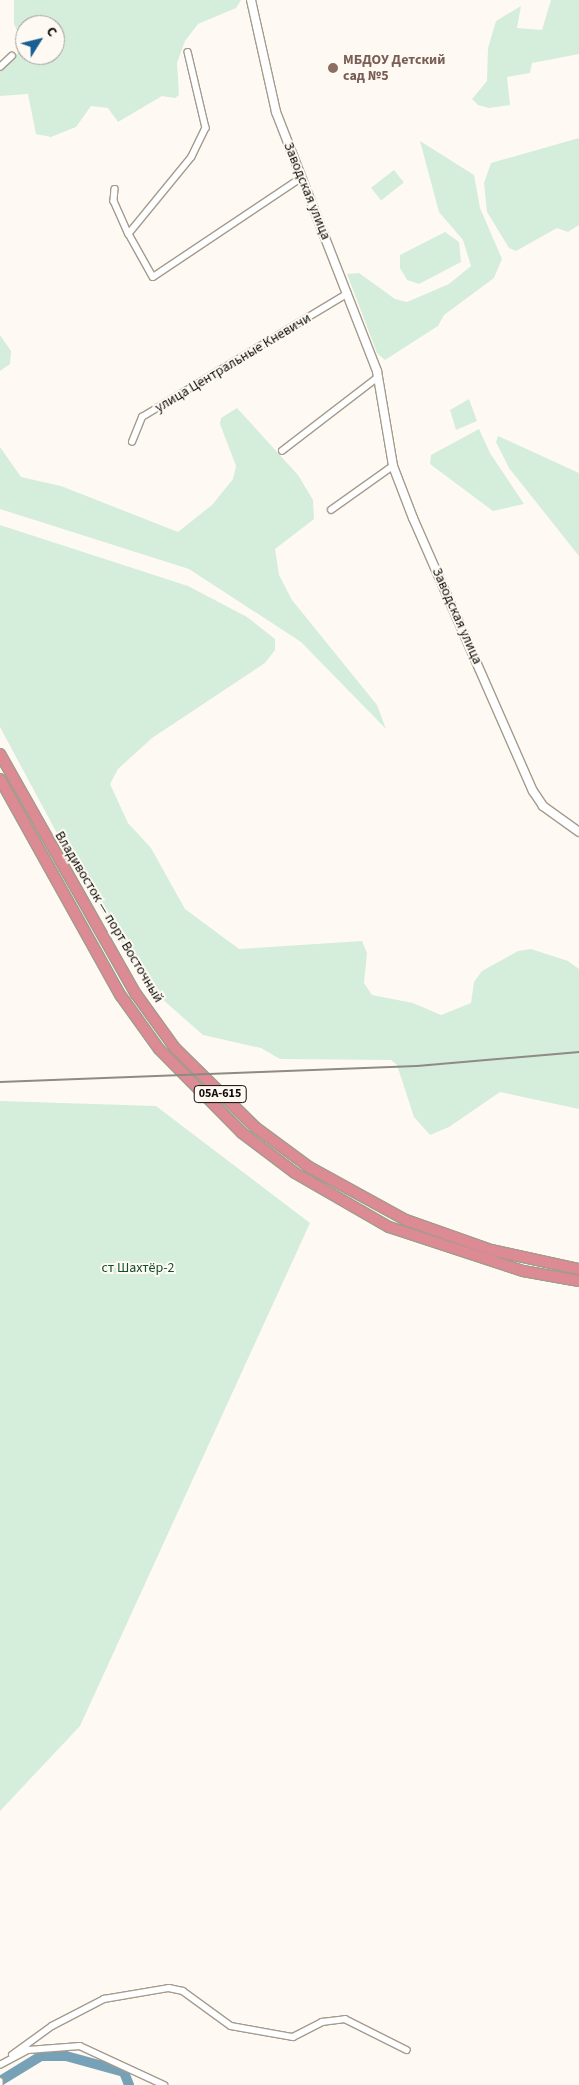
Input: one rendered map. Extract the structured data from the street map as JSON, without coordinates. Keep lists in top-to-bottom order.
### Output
{
  "streets": {
    "highway": ["Владивосток — порт Восточный", "05А-615"],
    "street": ["Заводская улица", "улица Центральные Кневичи"]
  },
  "crossings": [
    ["Заводская улица", "улица Центральные Кневичи"]
  ],
  "parks": ["ст Шахтёр-2"],
  "places": ["МБДОУ Детский сад №5"],
  "north": "top right"
}
